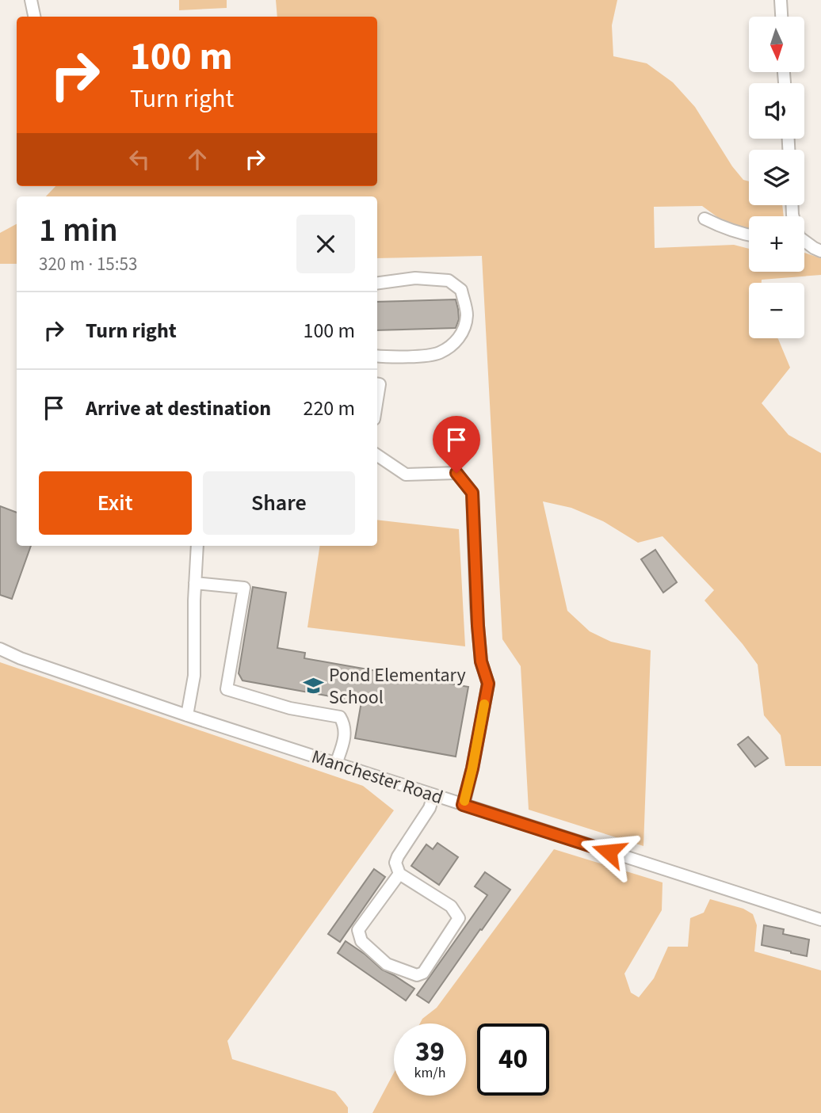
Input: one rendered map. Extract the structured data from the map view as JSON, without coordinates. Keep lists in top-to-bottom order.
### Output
{
  "streets": {
    "street": ["Manchester Road"]
  },
  "places": {
    "school or university": ["Pond Elementary School"]
  },
  "north": "bottom",
  "page": {
    "map_buttons": ["+", "−"],
    "turn": ["100 m", "Turn right"],
    "heading": ["1 min", "320 m · 15:53"],
    "list": [
      {
        "name": "Turn right",
        "value": "100 m"
      },
      {
        "name": "Arrive at destination",
        "value": "220 m"
      }
    ],
    "buttons": ["Exit", "Share"],
    "speed": "39 km/h",
    "limit": "40"
  }
}
